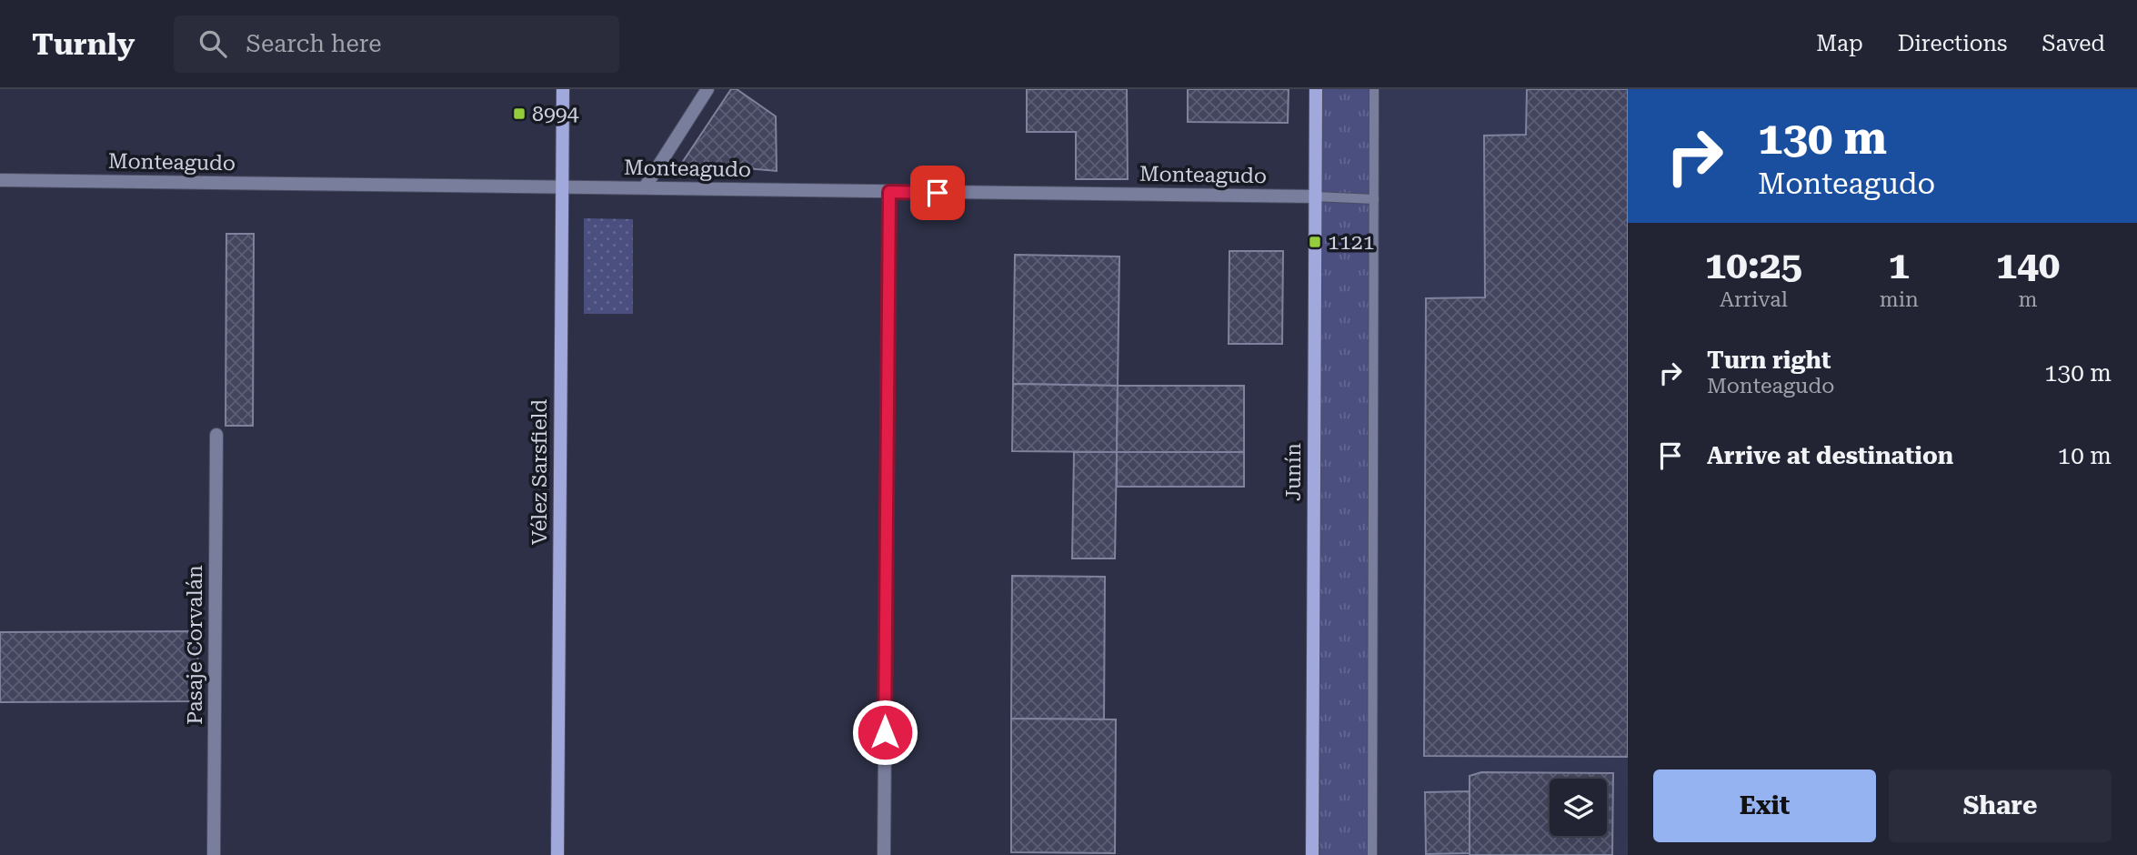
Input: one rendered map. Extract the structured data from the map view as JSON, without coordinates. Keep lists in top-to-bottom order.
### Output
{
  "streets": {
    "main road": ["Vélez Sarsfield", "Junín"],
    "street": ["Monteagudo", "Pasaje Corvalán"]
  },
  "crossings": [
    ["Monteagudo", "Vélez Sarsfield"],
    ["Monteagudo", "Junín"]
  ],
  "places": {
    "transit": ["8994", "1121"]
  },
  "page": {
    "header": "Turnly",
    "search": "Search here",
    "nav": ["Map", "Directions", "Saved"],
    "turn": ["130 m", "Monteagudo"],
    "eta": [
      "10:25",
      "Arrival",
      "1",
      "min",
      "140",
      "m"
    ],
    "list": [
      {
        "name": "Turn right",
        "note": "Monteagudo",
        "value": "130 m"
      },
      {
        "name": "Arrive at destination",
        "value": "10 m"
      }
    ],
    "buttons": ["Exit", "Share"]
  }
}
